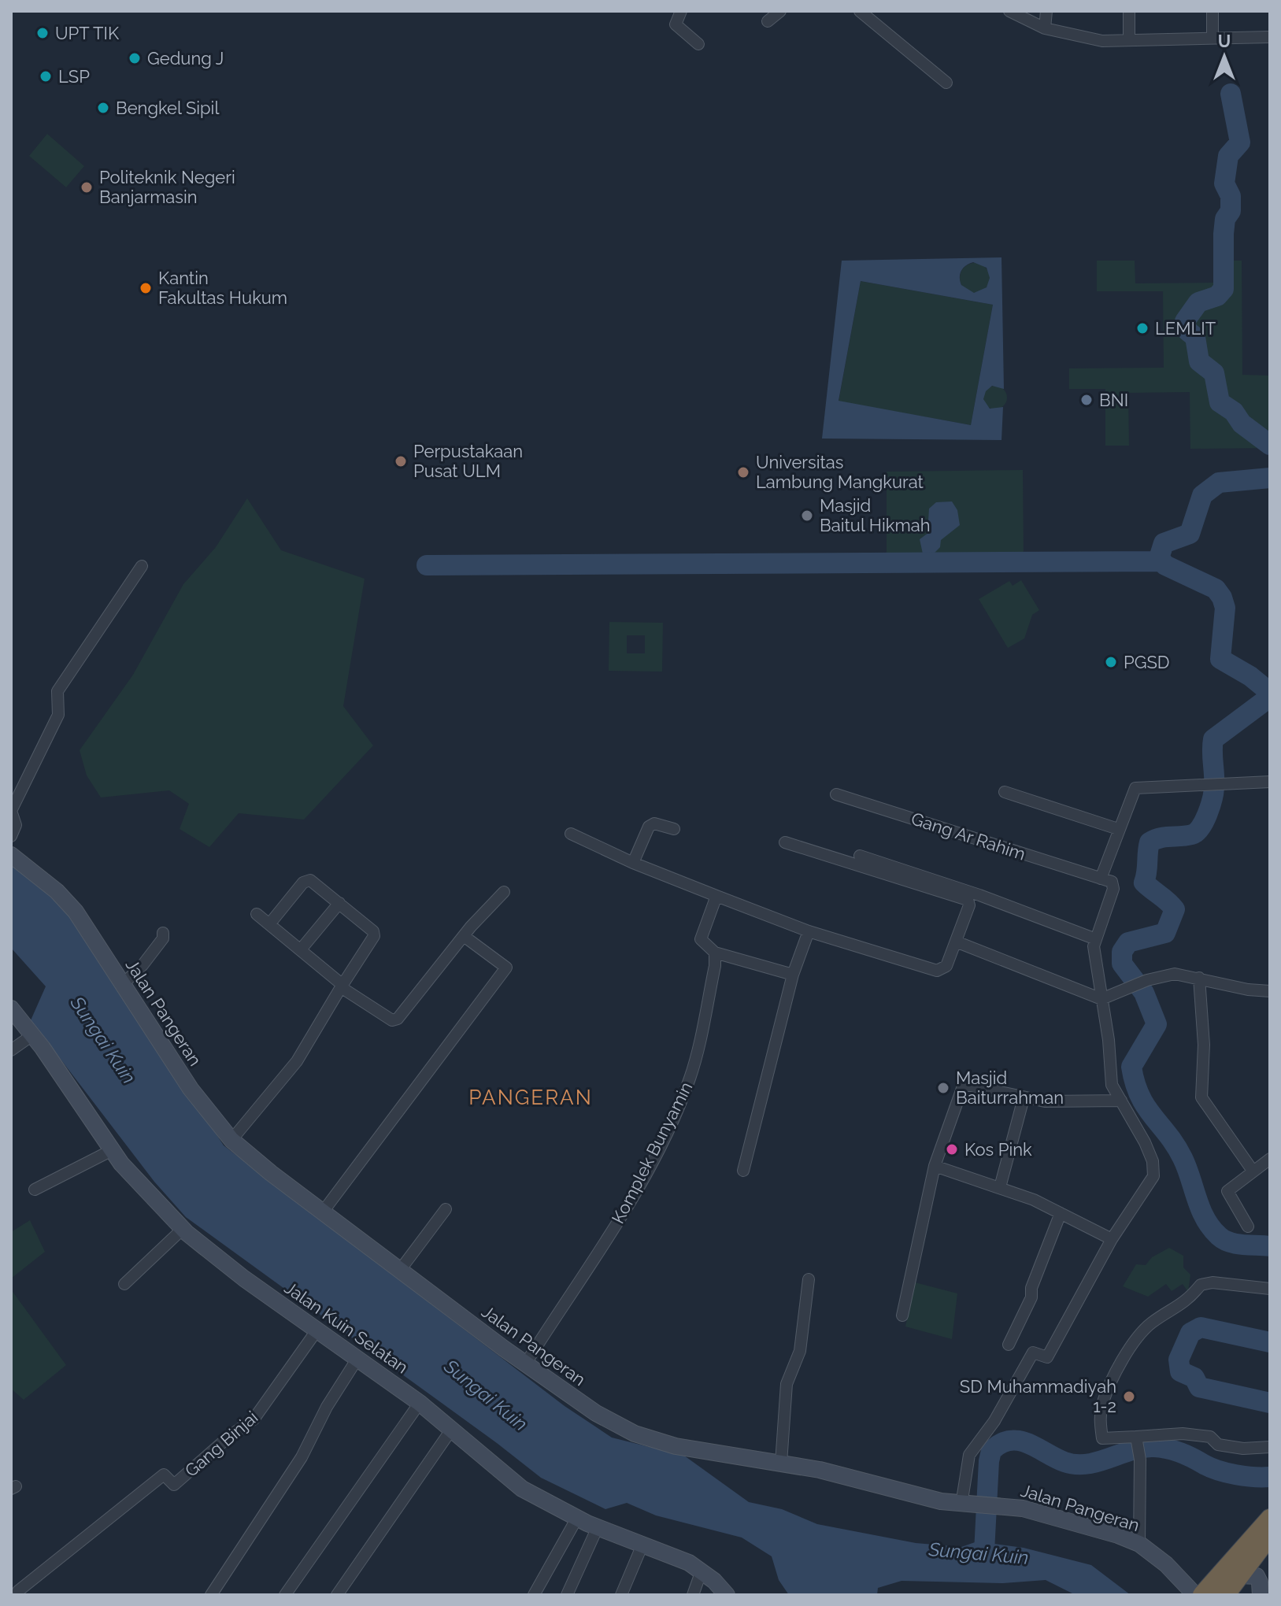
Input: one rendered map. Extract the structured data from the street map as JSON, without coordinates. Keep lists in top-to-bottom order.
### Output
{
  "streets": {
    "street": [
      "Gang Ar Rahim",
      "Jalan Pangeran",
      "Komplek Bunyamin",
      "Jalan Kuin Selatan",
      "Gang Binjai"
    ]
  },
  "crossings": [
    ["Jalan Pangeran", "Komplek Bunyamin"],
    ["Jalan Kuin Selatan", "Gang Binjai"]
  ],
  "districts": ["PANGERAN"],
  "water": ["Sungai Kuin"],
  "places": [
    "UPT TIK",
    "Gedung J",
    "LSP",
    "Bengkel Sipil",
    "Politeknik Negeri Banjarmasin",
    "Kantin Fakultas Hukum",
    "LEMLIT",
    "BNI",
    "Perpustakaan Pusat ULM",
    "Universitas Lambung Mangkurat",
    "Masjid Baitul Hikmah",
    "PGSD",
    "Masjid Baiturrahman",
    "Kos Pink",
    "SD Muhammadiyah 1-2"
  ],
  "north": "top"
}
